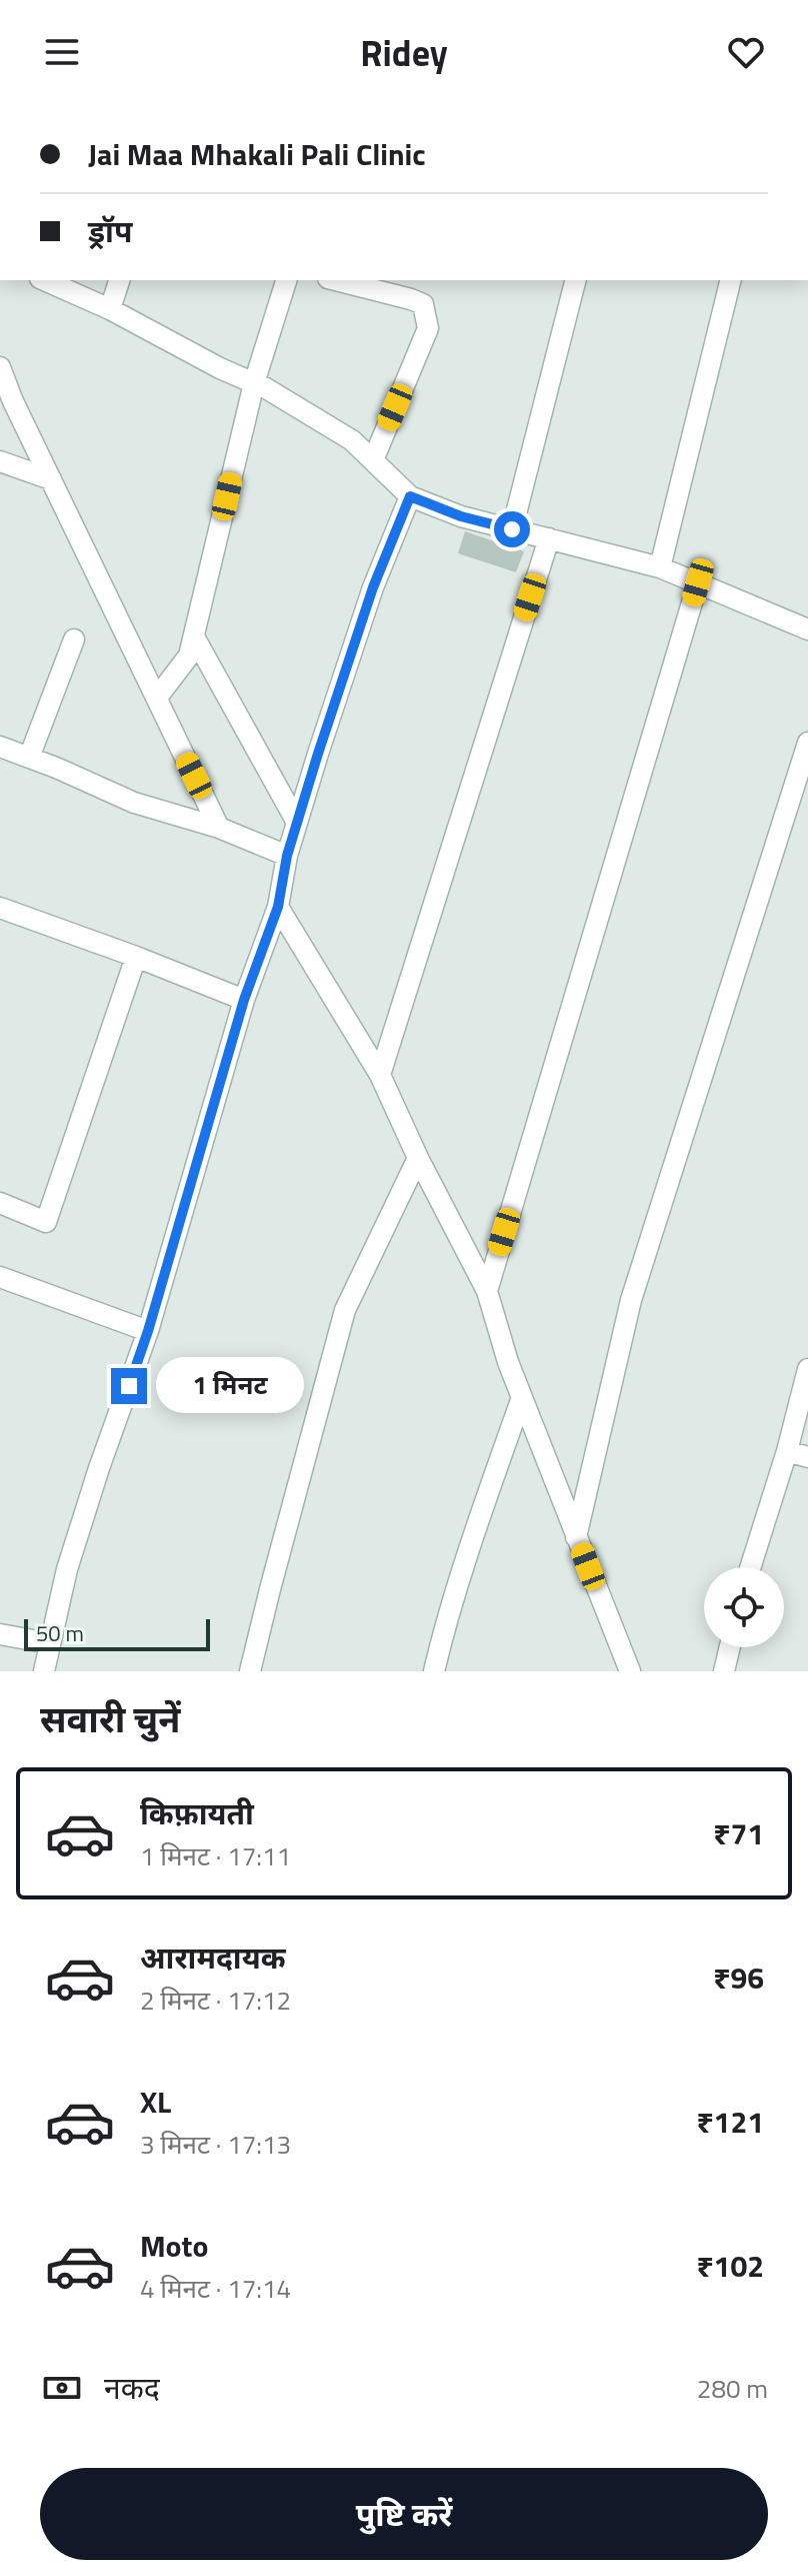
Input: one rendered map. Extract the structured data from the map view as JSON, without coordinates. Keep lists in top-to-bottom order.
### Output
{
  "scale_bar": "50 m",
  "page": {
    "header": "Ridey",
    "banner": ["Jai Maa Mhakali Pali Clinic", "ड्रॉप"],
    "bubble": "1 मिनट",
    "scale": "50 m",
    "heading": "सवारी चुनें",
    "list": [
      {
        "name": "किफ़ायती",
        "note": "1 मिनट · 17:11",
        "value": "₹71"
      },
      {
        "name": "आरामदायक",
        "note": "2 मिनट · 17:12",
        "value": "₹96"
      },
      {
        "name": "XL",
        "note": "3 मिनट · 17:13",
        "value": "₹121"
      },
      {
        "name": "Moto",
        "note": "4 मिनट · 17:14",
        "value": "₹102"
      }
    ],
    "pay": ["नकद", "280 m"],
    "buttons": "पुष्टि करें"
  }
}
